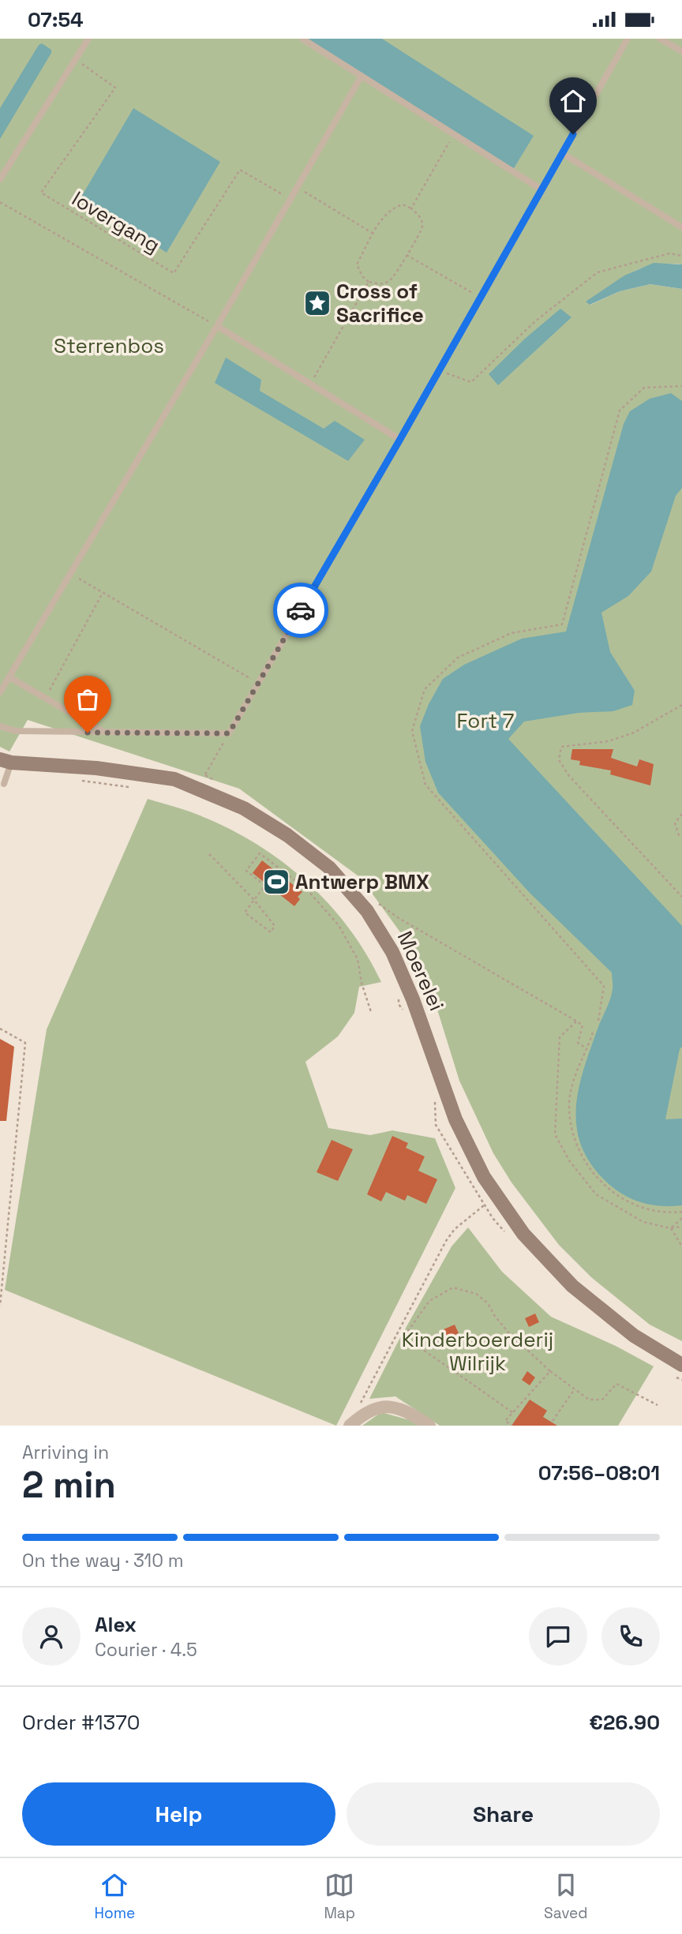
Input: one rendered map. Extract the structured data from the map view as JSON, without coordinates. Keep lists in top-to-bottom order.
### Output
{
  "streets": {
    "street": ["Moerelei"],
    "path": ["lovergang"]
  },
  "parks": ["Sterrenbos", "Fort 7", "Kinderboerderij Wilrijk"],
  "places": {
    "place": ["Cross of Sacrifice"],
    "sports": ["Antwerp BMX"]
  },
  "page": {
    "status": "07:54",
    "heading": ["2 min", "Arriving in", "07:56–08:01"],
    "panel": [
      "Alex",
      "Courier · 4.5",
      "Order #1370",
      "€26.90"
    ],
    "bar": "On the way · 310 m",
    "buttons": ["Help", "Share"],
    "tabs": ["Home", "Map", "Saved"]
  }
}
